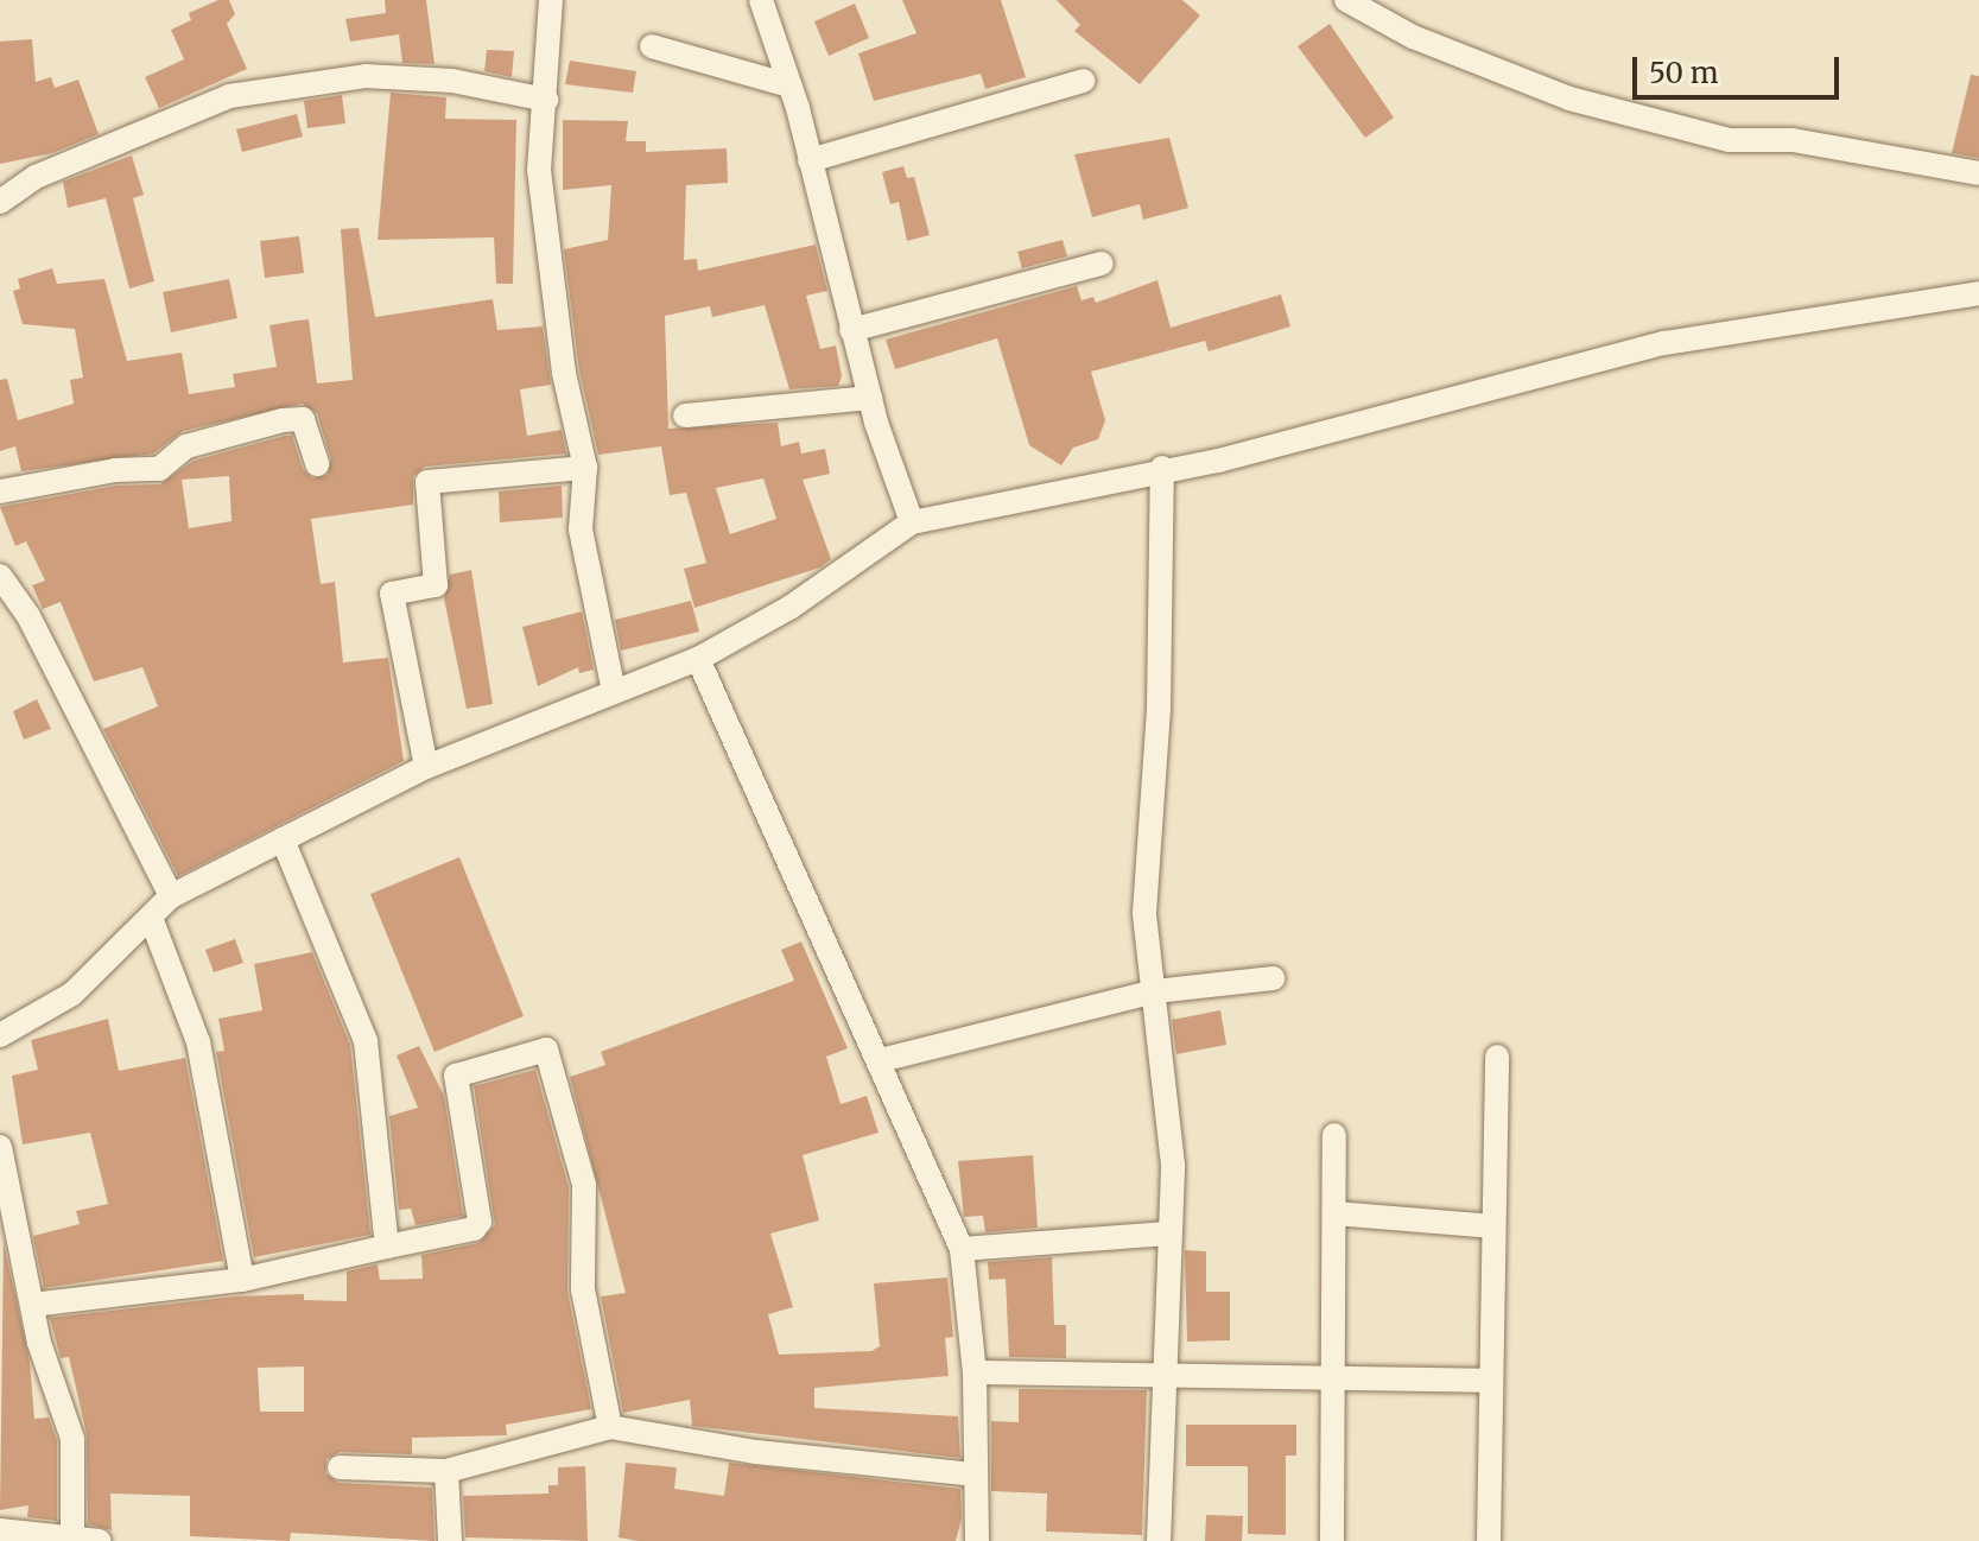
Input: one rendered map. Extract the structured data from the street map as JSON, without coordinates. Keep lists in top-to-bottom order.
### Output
{
  "scale_bar": "50 m"
}
